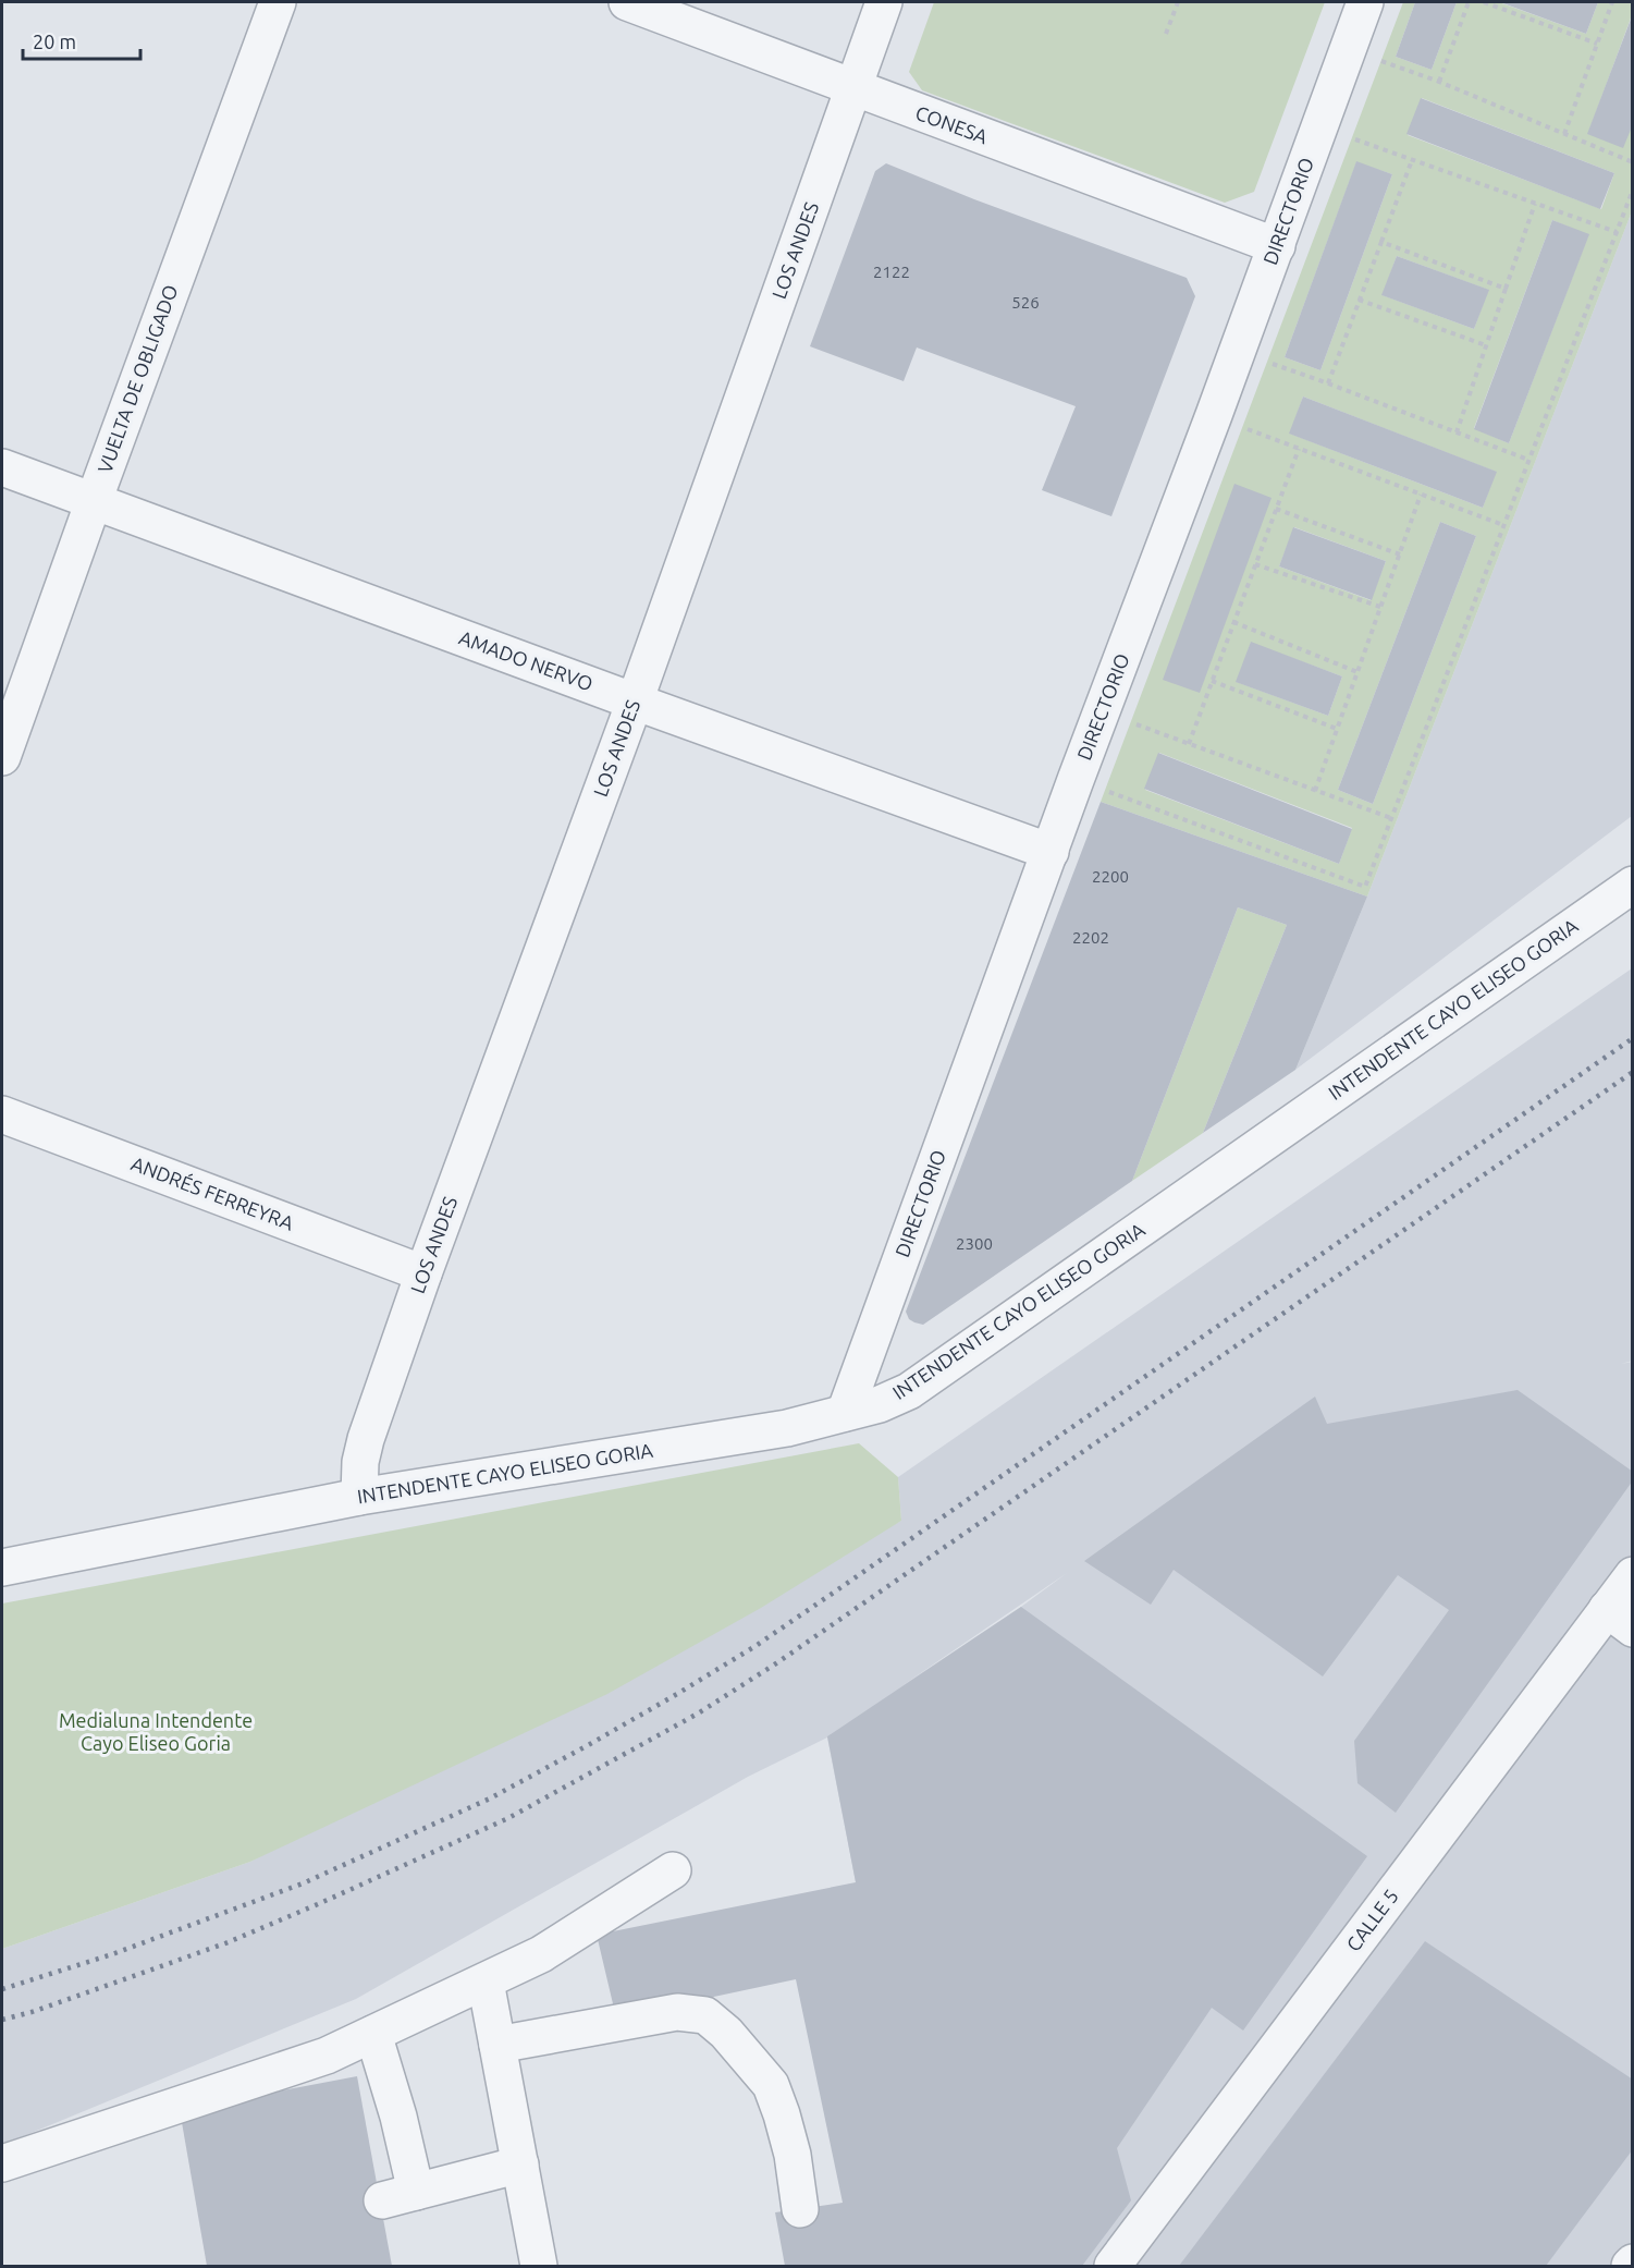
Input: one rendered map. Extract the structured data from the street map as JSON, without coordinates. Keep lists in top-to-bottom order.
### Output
{
  "streets": {
    "street": [
      "CONESA",
      "DIRECTORIO",
      "LOS ANDES",
      "VUELTA DE OBLIGADO",
      "AMADO NERVO",
      "INTENDENTE CAYO ELISEO GORIA",
      "ANDRÉS FERREYRA",
      "CALLE 5"
    ]
  },
  "crossings": [
    ["CONESA", "DIRECTORIO"],
    ["CONESA", "LOS ANDES"],
    ["DIRECTORIO", "AMADO NERVO"],
    ["DIRECTORIO", "INTENDENTE CAYO ELISEO GORIA"],
    ["LOS ANDES", "AMADO NERVO"],
    ["LOS ANDES", "INTENDENTE CAYO ELISEO GORIA"],
    ["LOS ANDES", "ANDRÉS FERREYRA"],
    ["VUELTA DE OBLIGADO", "AMADO NERVO"]
  ],
  "parks": ["Medialuna Intendente Cayo Eliseo Goria"],
  "house_numbers": [
    "2122",
    "526",
    "2200",
    "2202",
    "2300"
  ],
  "scale_bar": "20 m"
}
